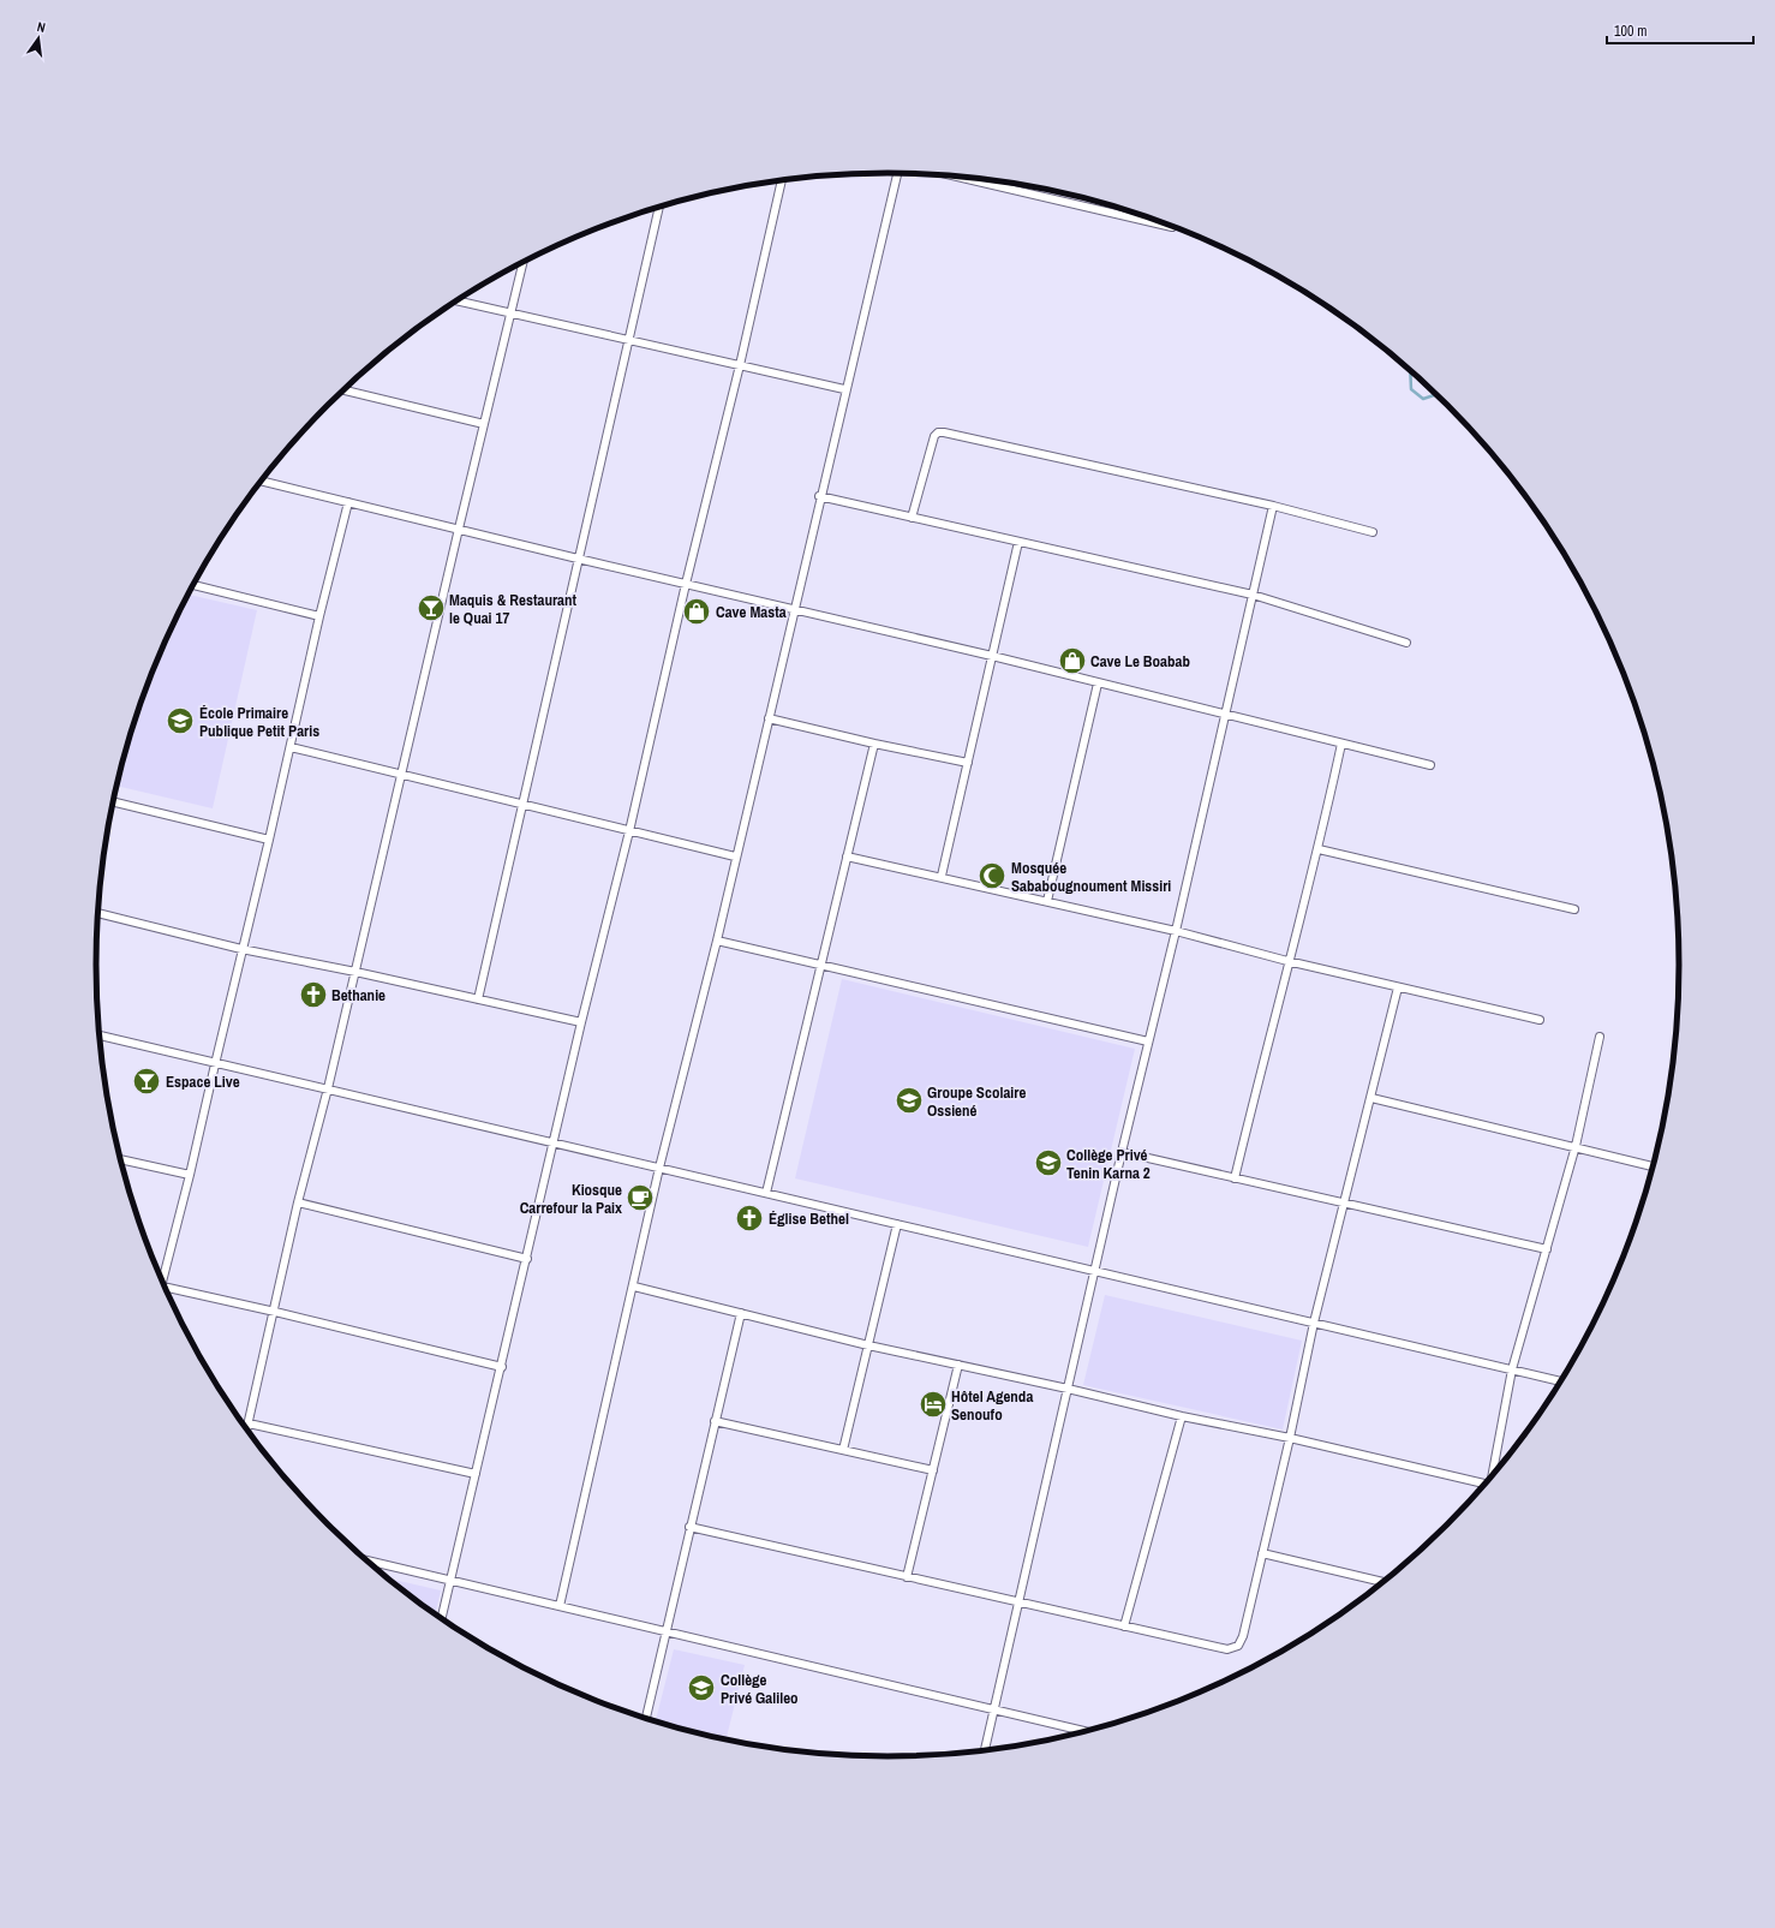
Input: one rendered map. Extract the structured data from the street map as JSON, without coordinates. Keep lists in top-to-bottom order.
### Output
{
  "places": {
    "bar": ["Maquis & Restaurant le Quai 17", "Espace Live"],
    "shop": ["Cave Masta", "Cave Le Boabab"],
    "school or university": [
      "École Primaire Publique Petit Paris",
      "Groupe Scolaire Ossiené",
      "Collège Privé Tenin Karna 2",
      "Collège Privé Galileo"
    ],
    "mosque": ["Mosquée Sababougnoument Missiri"],
    "church": ["Bethanie", "Église Bethel"],
    "cafe": ["Kiosque Carrefour la Paix"],
    "hotel": ["Hôtel Agenda Senoufo"]
  },
  "scale_bar": "100 m",
  "north": "top"
}
